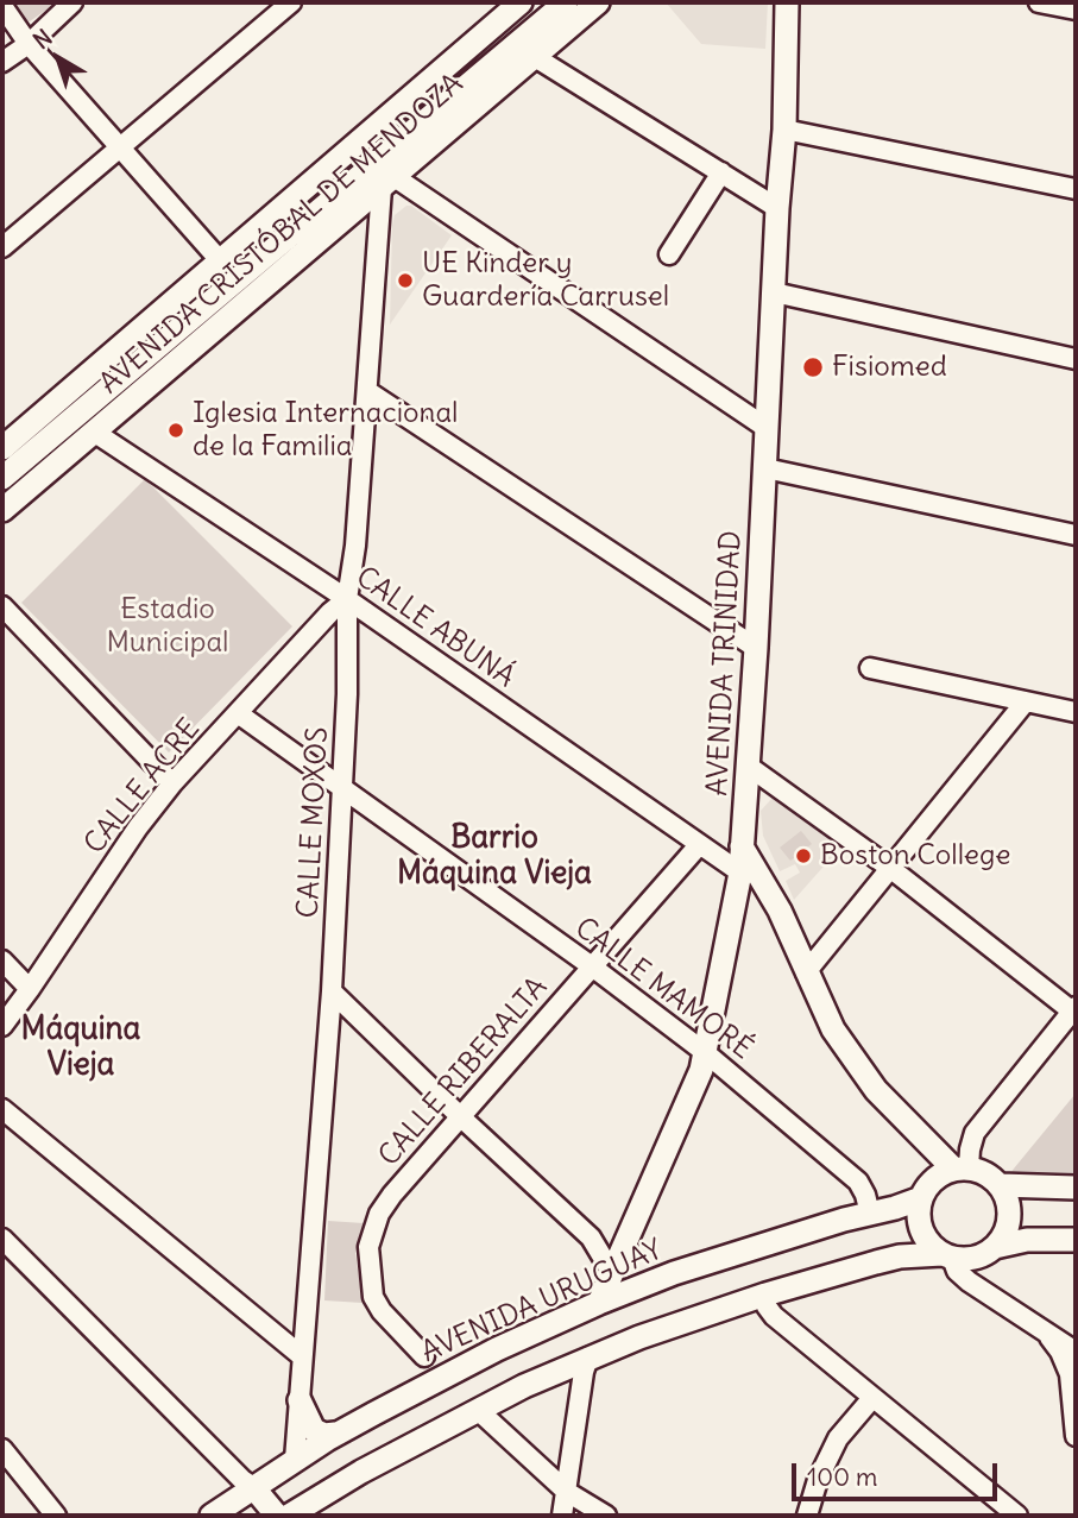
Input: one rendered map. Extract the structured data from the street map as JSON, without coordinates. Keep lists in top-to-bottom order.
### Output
{
  "streets": {
    "main road": ["AVENIDA CRISTÓBAL DE MENDOZA", "AVENIDA TRINIDAD", "AVENIDA URUGUAY"],
    "street": [
      "CALLE ABUNÁ",
      "CALLE ACRE",
      "CALLE MOXOS",
      "CALLE MAMORÉ",
      "CALLE RIBERALTA"
    ]
  },
  "crossings": [
    ["AVENIDA CRISTÓBAL DE MENDOZA", "CALLE ABUNÁ"],
    ["AVENIDA CRISTÓBAL DE MENDOZA", "CALLE MOXOS"],
    ["CALLE ABUNÁ", "AVENIDA TRINIDAD"],
    ["CALLE ABUNÁ", "CALLE ACRE"],
    ["CALLE ABUNÁ", "CALLE MOXOS"],
    ["CALLE ABUNÁ", "CALLE RIBERALTA"],
    ["AVENIDA TRINIDAD", "CALLE MAMORÉ"],
    ["AVENIDA TRINIDAD", "AVENIDA URUGUAY"],
    ["CALLE ACRE", "CALLE MOXOS"],
    ["CALLE ACRE", "CALLE MAMORÉ"],
    ["CALLE MOXOS", "CALLE MAMORÉ"],
    ["CALLE MOXOS", "AVENIDA URUGUAY"],
    ["CALLE MAMORÉ", "CALLE RIBERALTA"],
    ["CALLE MAMORÉ", "AVENIDA URUGUAY"]
  ],
  "districts": ["Barrio Máquina Vieja", "Máquina Vieja"],
  "parks": ["Estadio Municipal"],
  "places": [
    "UE Kinder y Guardería Carrusel",
    "Fisiomed",
    "Iglesia Internacional de la Familia",
    "Boston College"
  ],
  "scale_bar": "100 m",
  "north": "top left"
}
